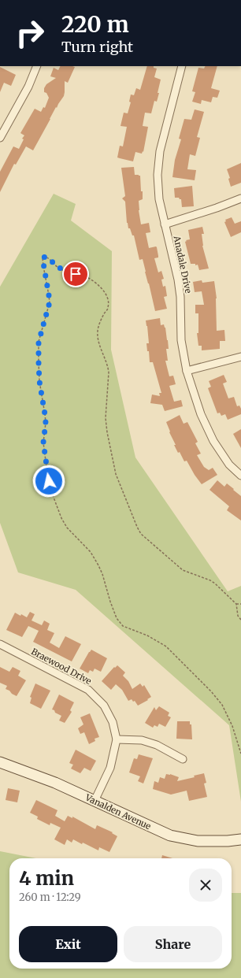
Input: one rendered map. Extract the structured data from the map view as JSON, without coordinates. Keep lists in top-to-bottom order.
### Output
{
  "streets": {
    "main road": ["Vanalden Avenue"],
    "street": ["Anadale Drive", "Braewood Drive"]
  },
  "crossings": [
    ["Braewood Drive", "Vanalden Avenue"]
  ],
  "page": {
    "turn": ["220 m", "Turn right"],
    "heading": ["4 min", "260 m · 12:29"],
    "buttons": ["Exit", "Share"]
  }
}
